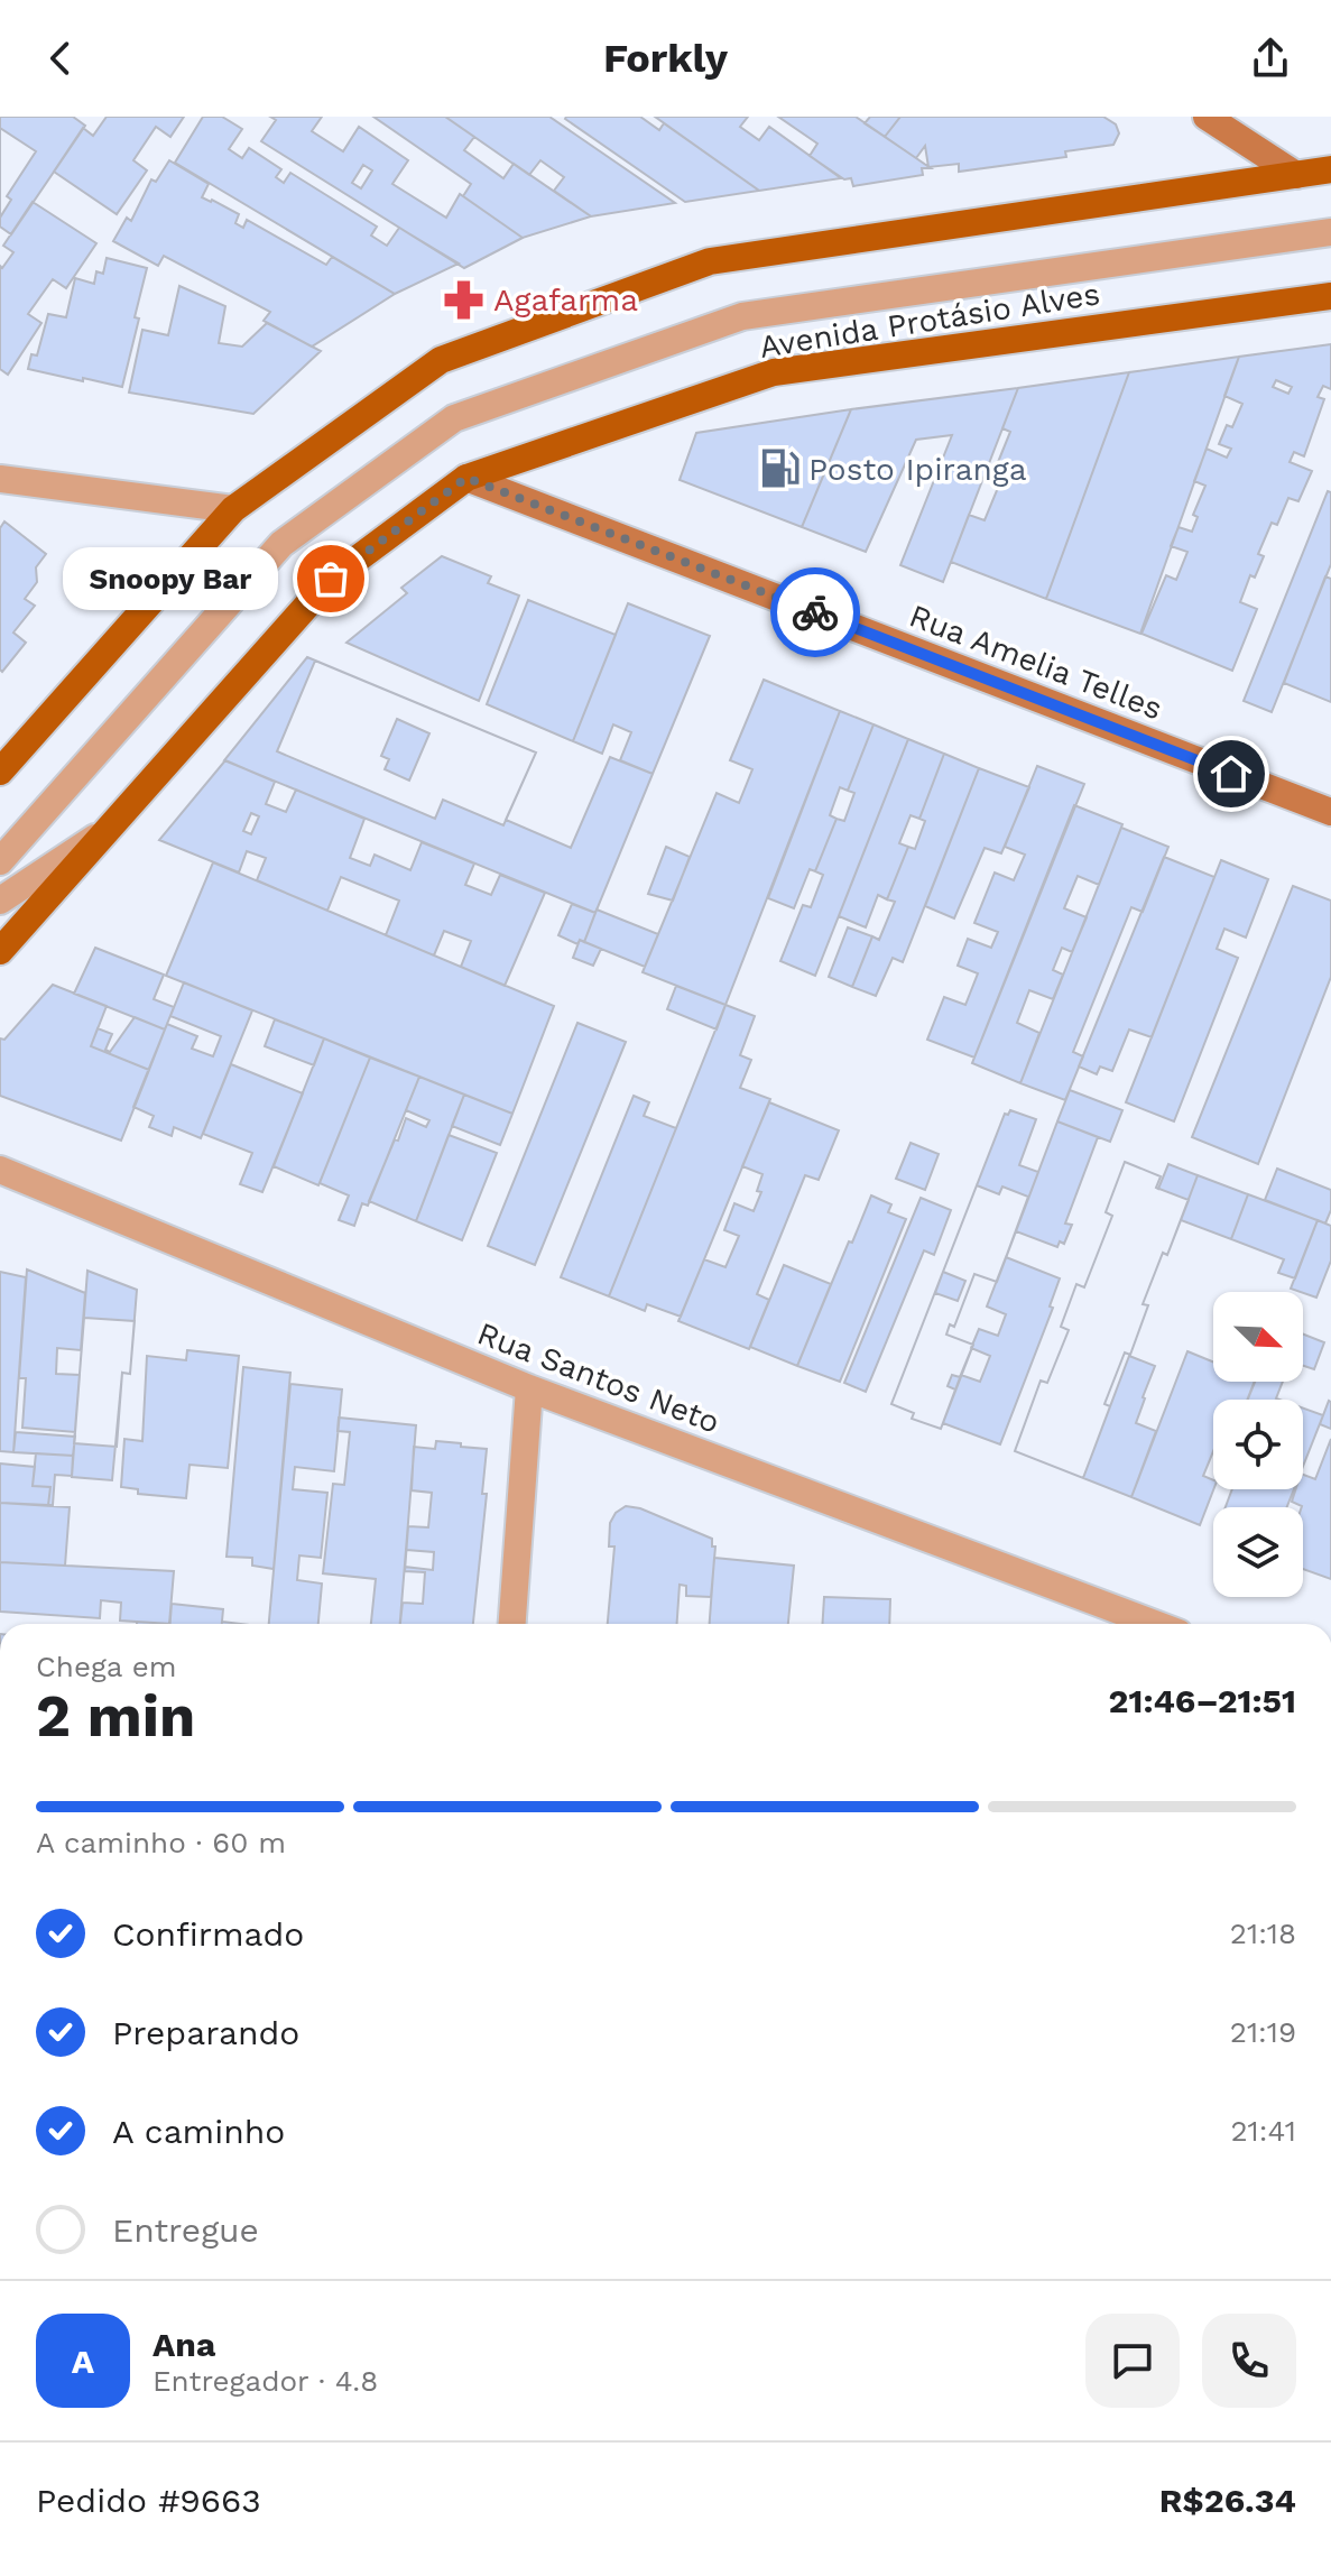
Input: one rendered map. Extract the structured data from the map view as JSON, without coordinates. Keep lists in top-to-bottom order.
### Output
{
  "streets": {
    "main road": ["Avenida Protásio Alves"],
    "street": ["Rua Amelia Telles", "Rua Santos Neto"]
  },
  "crossings": [
    ["Avenida Protásio Alves", "Rua Amelia Telles"]
  ],
  "places": {
    "pharmacy": ["Agafarma"],
    "fuel station": ["Posto Ipiranga"],
    "other": ["Snoopy Bar"]
  },
  "north": "bottom right",
  "page": {
    "header": "Forkly",
    "bubble": "Snoopy Bar",
    "heading": ["2 min", "Chega em", "21:46–21:51"],
    "panel": [
      "Ana",
      "Entregador · 4.8",
      "Pedido #9663",
      "R$26.34"
    ],
    "bar": "A caminho · 60 m",
    "list": [
      ["Confirmado", "21:18"],
      ["Preparando", "21:19"],
      ["A caminho", "21:41"],
      "Entregue"
    ],
    "round": "A"
  }
}
